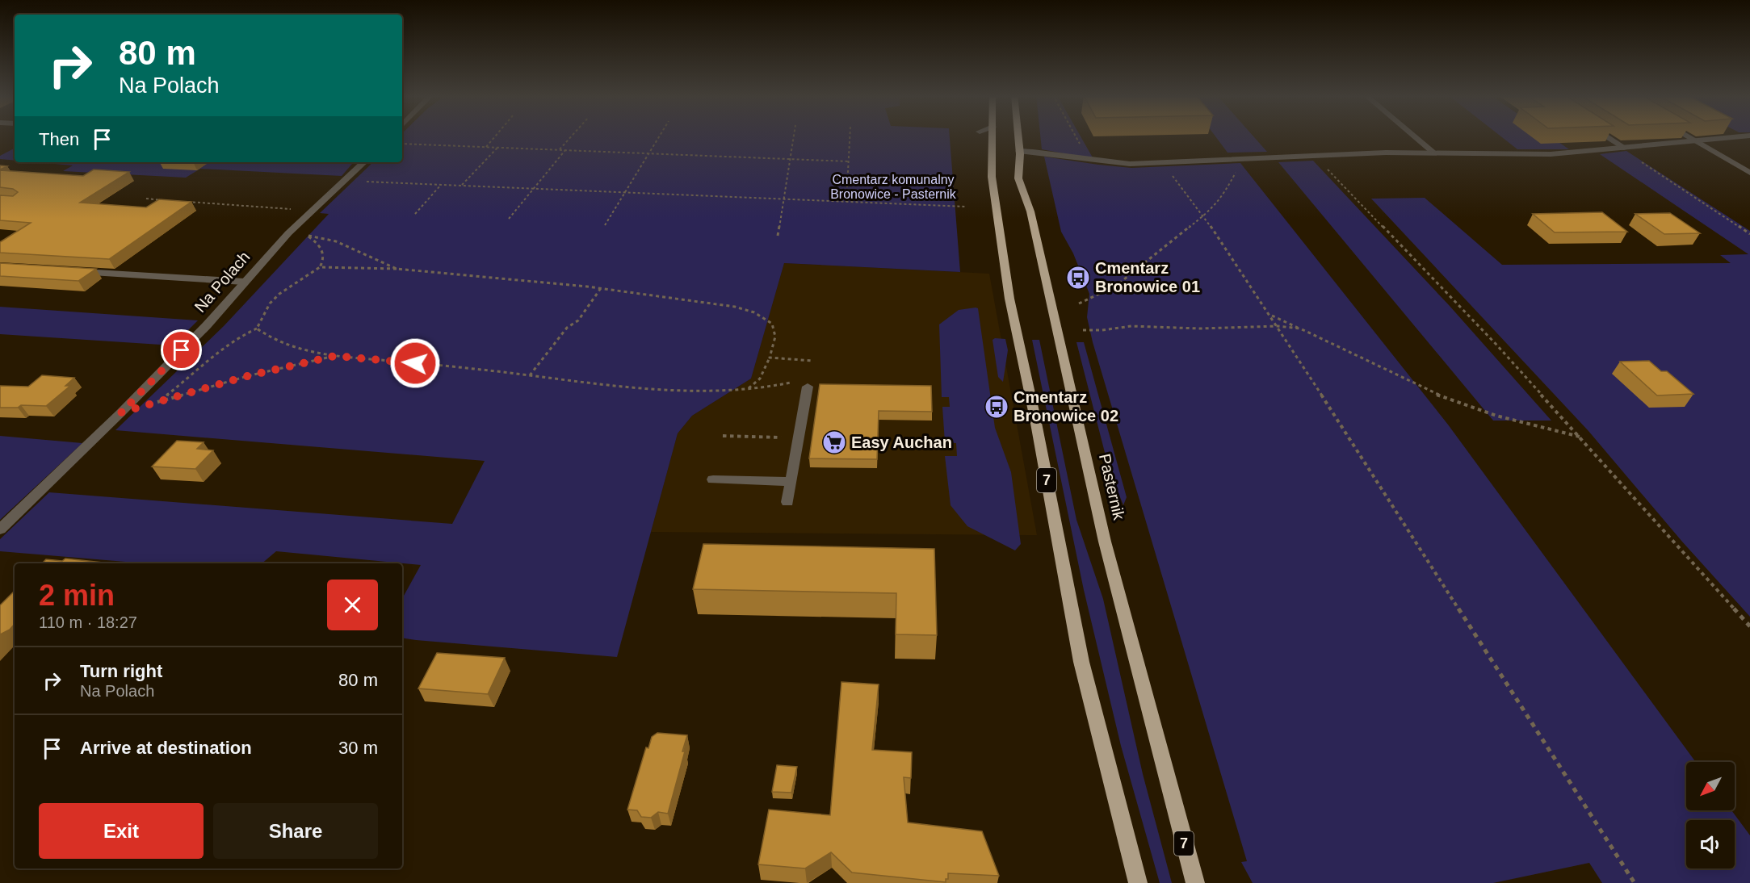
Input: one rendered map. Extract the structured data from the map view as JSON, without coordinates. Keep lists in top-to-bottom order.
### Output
{
  "streets": {
    "main road": ["7", "Pasternik"],
    "street": ["Na Polach"]
  },
  "parks": ["Cmentarz komunalny Bronowice - Pasternik"],
  "places": {
    "bus stop": ["Cmentarz Bronowice 01", "Cmentarz Bronowice 02"],
    "supermarket": ["Easy Auchan"]
  },
  "north": "bottom left",
  "page": {
    "turn": ["80 m", "Na Polach"],
    "then": "Then",
    "heading": ["2 min", "110 m · 18:27"],
    "list": [
      {
        "name": "Turn right",
        "note": "Na Polach",
        "value": "80 m"
      },
      {
        "name": "Arrive at destination",
        "value": "30 m"
      }
    ],
    "buttons": ["Exit", "Share"]
  }
}
